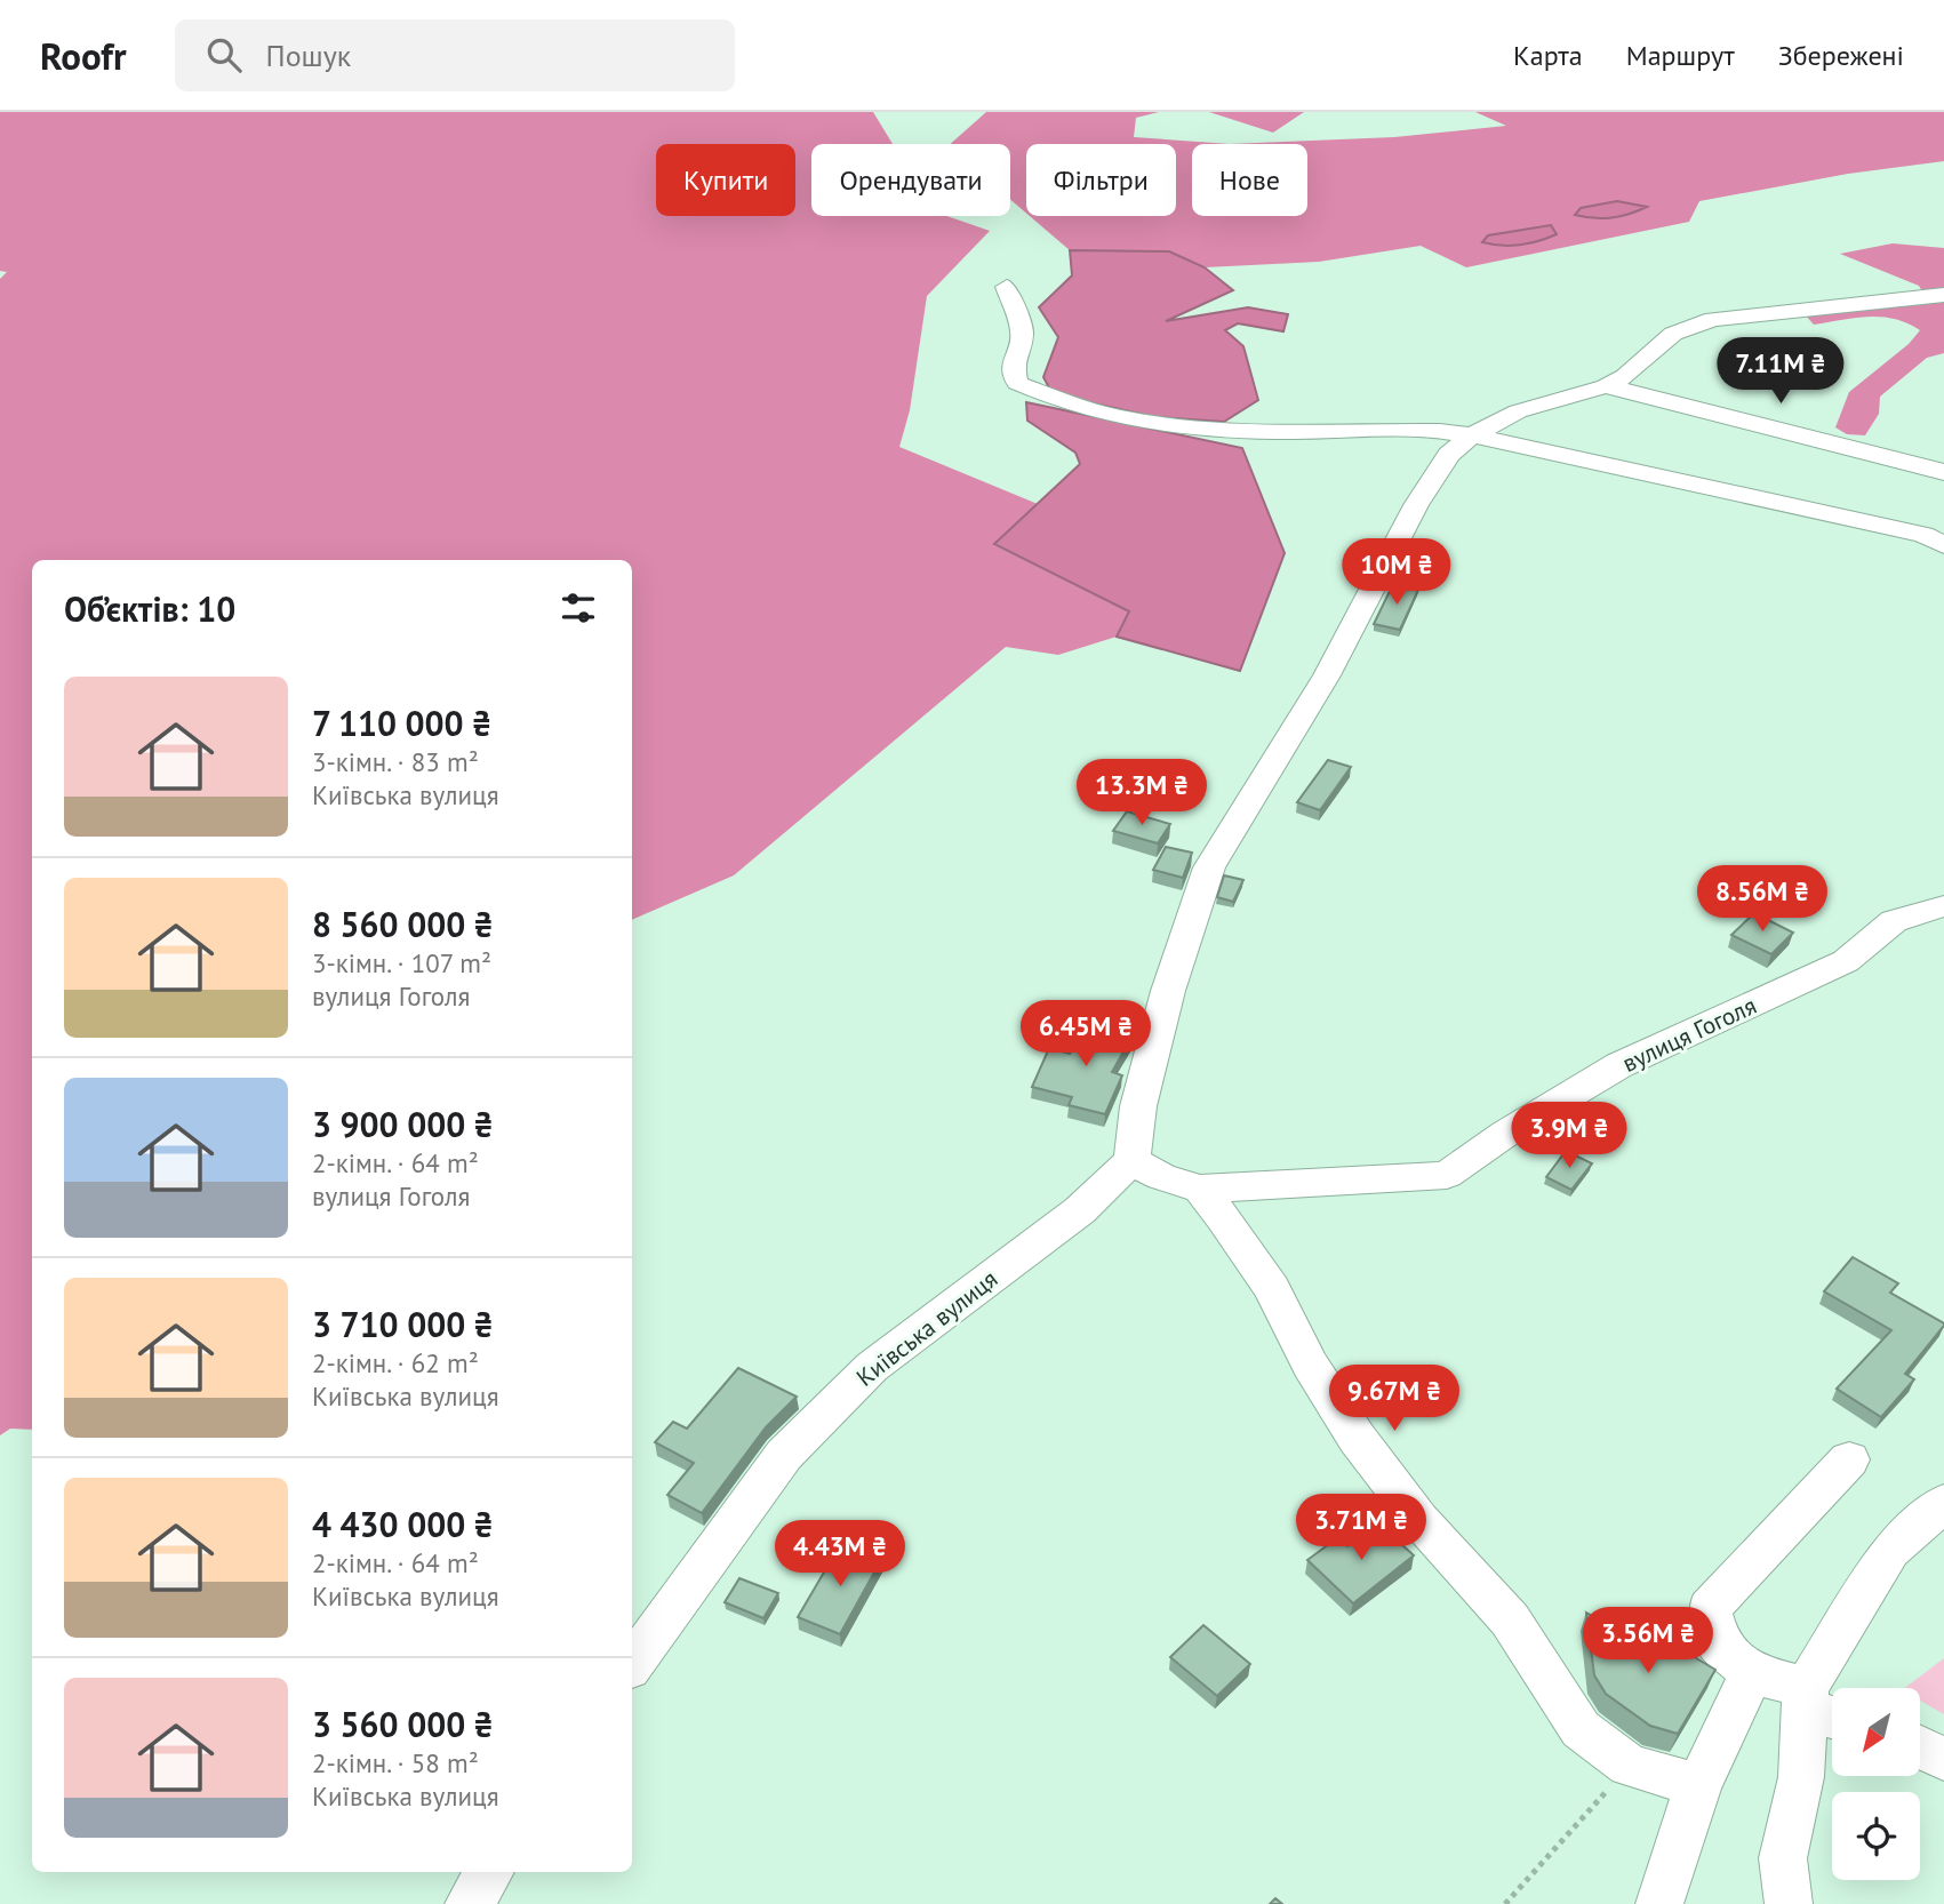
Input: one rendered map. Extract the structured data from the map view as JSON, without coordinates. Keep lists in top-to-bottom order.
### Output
{
  "streets": {
    "street": ["вулиця Гоголя", "Київська вулиця"]
  },
  "north": "bottom left",
  "page": {
    "header": "Roofr",
    "search": "Пошук",
    "nav": ["Карта", "Маршрут", "Збережені"],
    "chip": [
      "Купити",
      "Орендувати",
      "Фільтри",
      "Нове"
    ],
    "price": [
      "7.11M ₴",
      "10M ₴",
      "13.3M ₴",
      "8.56M ₴",
      "6.45M ₴",
      "3.9M ₴",
      "9.67M ₴",
      "3.71M ₴",
      "4.43M ₴",
      "3.56M ₴"
    ],
    "heading": "Об’єктів: 10",
    "list": [
      {
        "name": "7 110 000 ₴",
        "note": "3-кімн. · 83 m² · Київська вулиця"
      },
      {
        "name": "8 560 000 ₴",
        "note": "3-кімн. · 107 m² · вулиця Гоголя"
      },
      {
        "name": "3 900 000 ₴",
        "note": "2-кімн. · 64 m² · вулиця Гоголя"
      },
      {
        "name": "3 710 000 ₴",
        "note": "2-кімн. · 62 m² · Київська вулиця"
      },
      {
        "name": "4 430 000 ₴",
        "note": "2-кімн. · 64 m² · Київська вулиця"
      },
      {
        "name": "3 560 000 ₴",
        "note": "2-кімн. · 58 m² · Київська вулиця"
      }
    ]
  }
}
